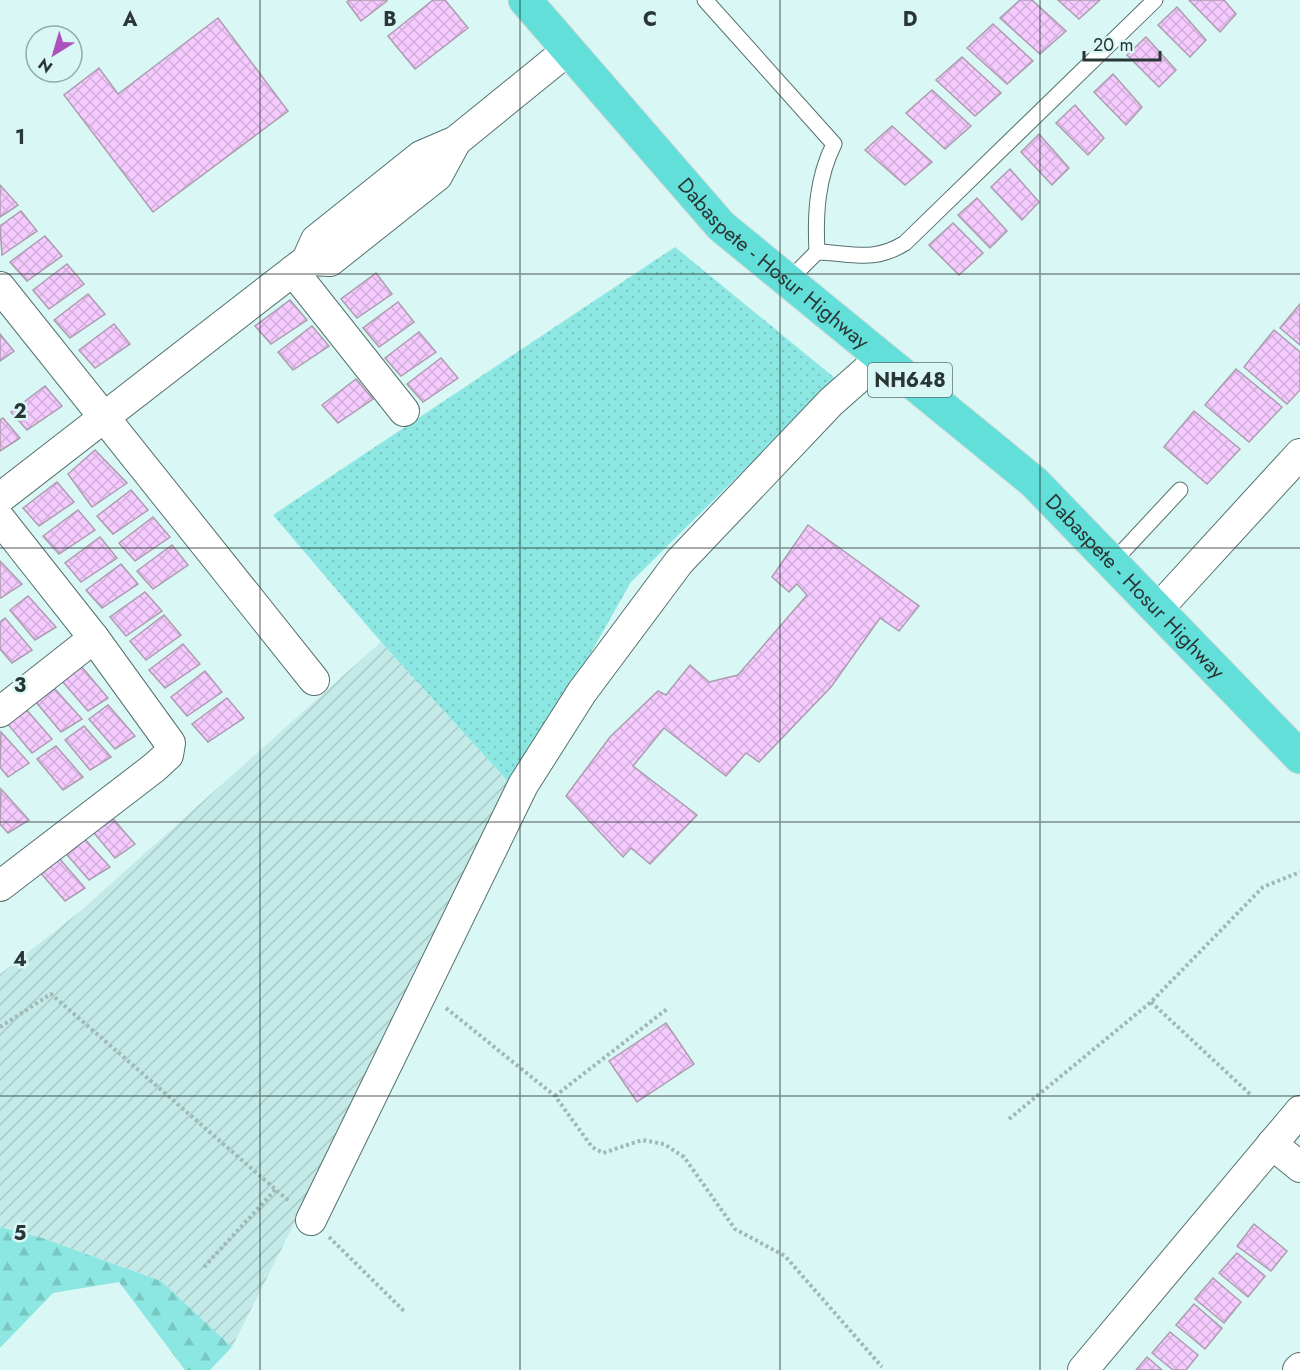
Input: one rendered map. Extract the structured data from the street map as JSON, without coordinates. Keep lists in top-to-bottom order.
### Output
{
  "streets": {
    "highway": ["Dabaspete - Hosur Highway", "NH648"]
  },
  "scale_bar": "20 m",
  "north": "bottom left",
  "grid": {
    "columns": [
      "A",
      "B",
      "C",
      "D"
    ],
    "rows": [
      "1",
      "2",
      "3",
      "4",
      "5"
    ]
  }
}
